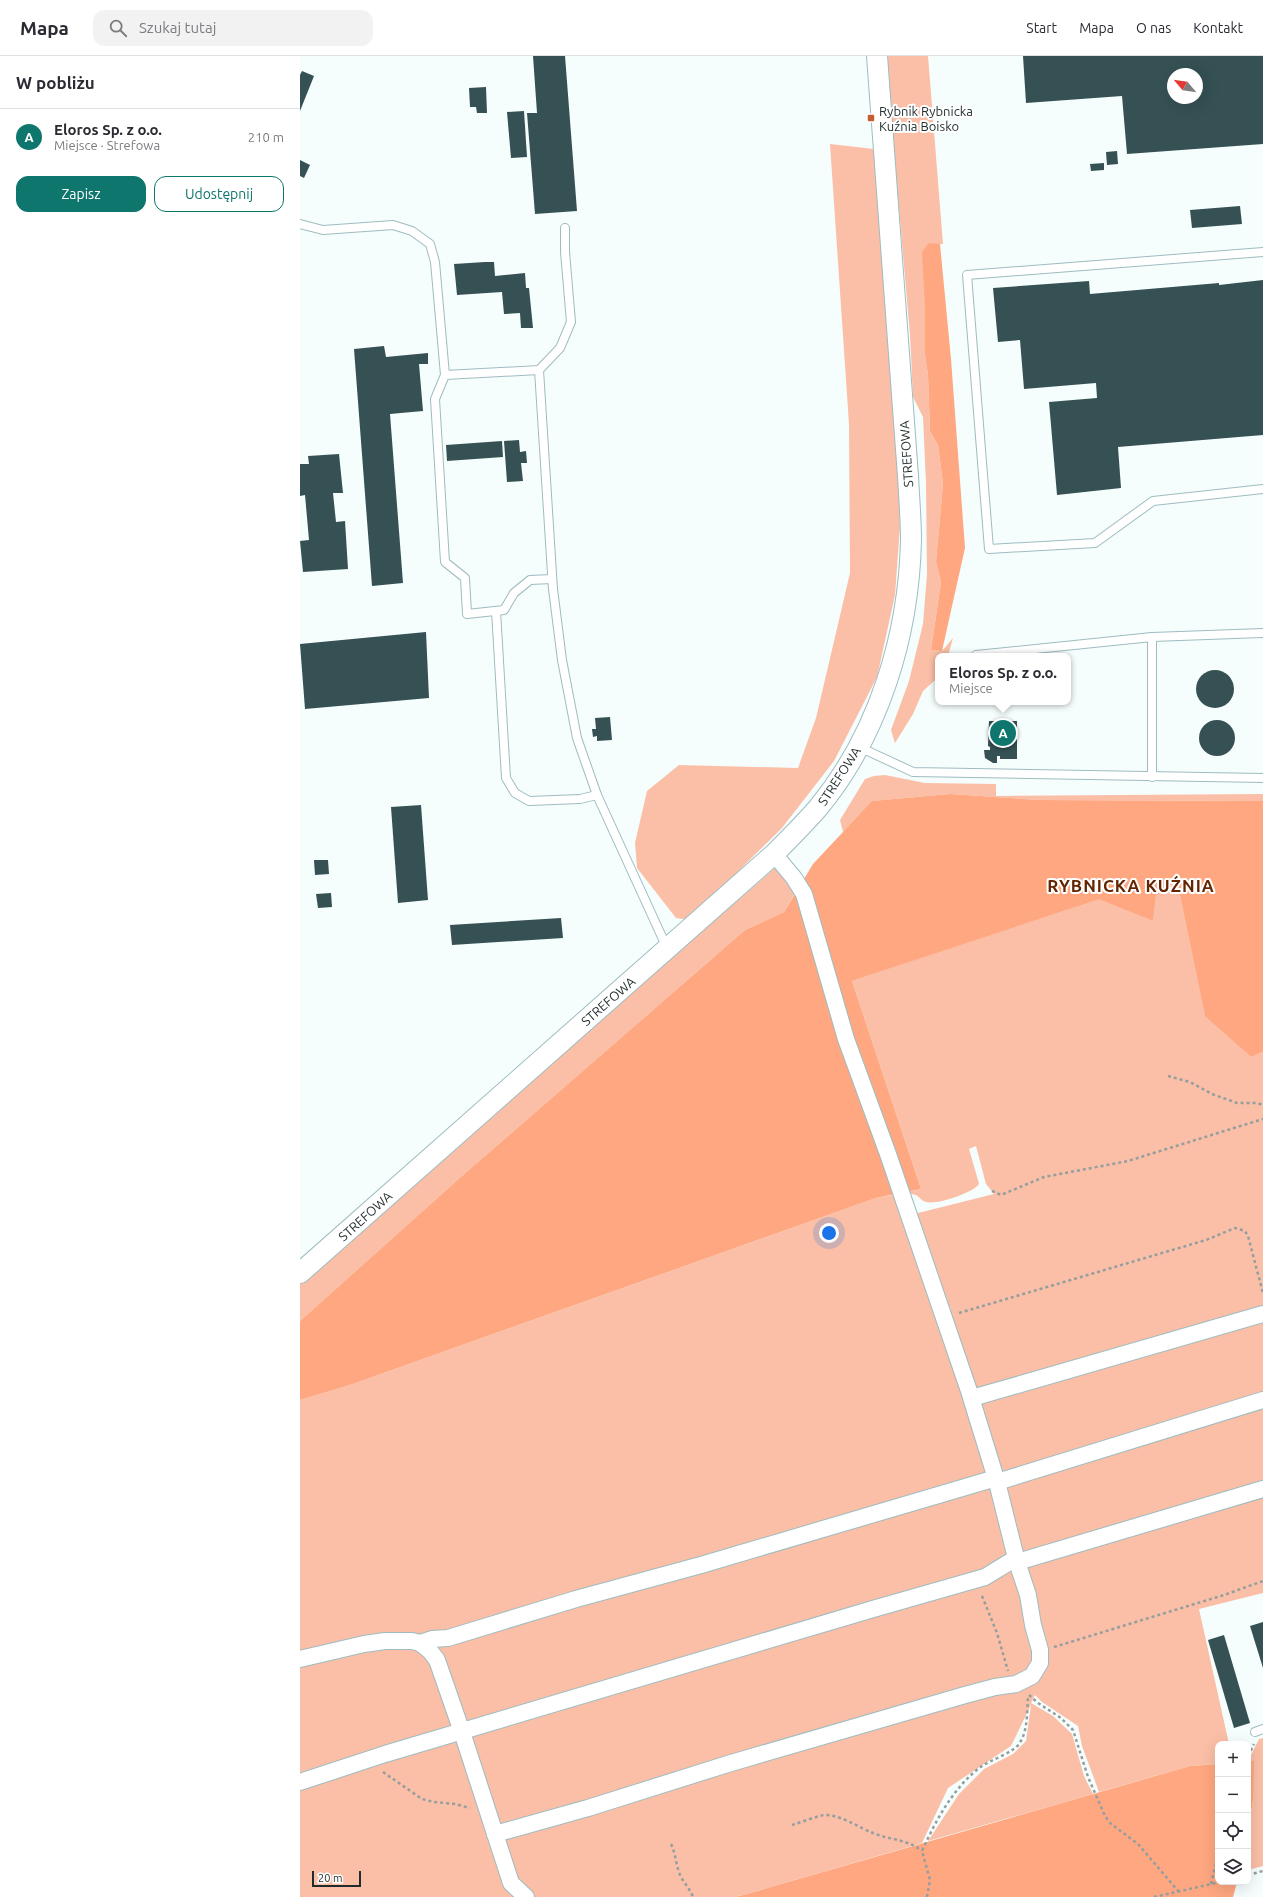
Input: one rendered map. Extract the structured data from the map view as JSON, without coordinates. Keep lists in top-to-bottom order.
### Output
{
  "streets": {
    "street": ["STREFOWA"]
  },
  "districts": ["RYBNICKA KUŹNIA"],
  "places": {
    "transit": ["Rybnik Rybnicka Kuźnia Boisko"]
  },
  "scale_bar": "20 m",
  "north": "top left",
  "page": {
    "header": "Mapa",
    "search": "Szukaj tutaj",
    "nav": [
      "Start",
      "Mapa",
      "O nas",
      "Kontakt"
    ],
    "heading": "W pobliżu",
    "list": [
      {
        "mark": "A",
        "name": "Eloros Sp. z o.o.",
        "note": "Miejsce · Strefowa",
        "value": "210 m"
      }
    ],
    "buttons": ["Zapisz", "Udostępnij"],
    "popup": ["Eloros Sp. z o.o.", "Miejsce"],
    "pins": "A",
    "map_buttons": ["+", "−"],
    "scale": "20 m"
  }
}
